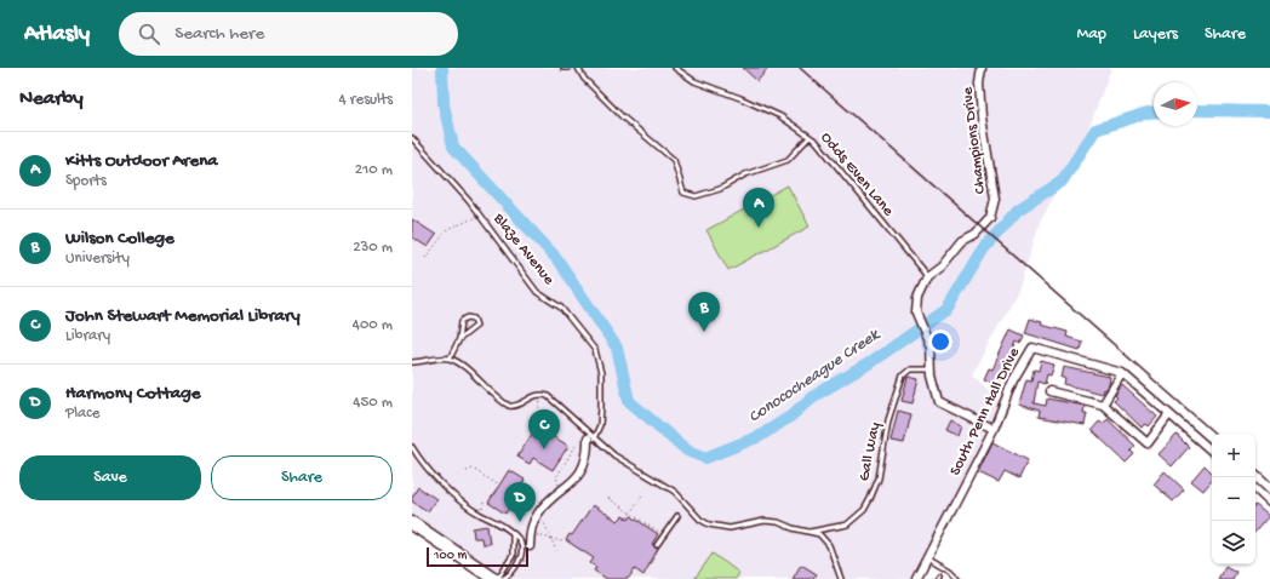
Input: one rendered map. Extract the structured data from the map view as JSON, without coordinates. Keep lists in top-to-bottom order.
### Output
{
  "streets": {
    "street": ["Champions Drive", "South Penn Hall Drive"],
    "lane": ["Odds Even Lane", "Blaze Avenue", "Gall Way"]
  },
  "crossings": [
    ["Champions Drive", "Odds Even Lane"],
    ["Champions Drive", "Gall Way"],
    ["Blaze Avenue", "Gall Way"]
  ],
  "water": ["Conococheague Creek"],
  "scale_bar": "100 m",
  "north": "right",
  "page": {
    "header": "Atlasly",
    "search": "Search here",
    "nav": ["Map", "Layers", "Share"],
    "heading": ["Nearby", "4 results"],
    "list": [
      {
        "mark": "A",
        "name": "Kitts Outdoor Arena",
        "note": "Sports",
        "value": "210 m"
      },
      {
        "mark": "B",
        "name": "Wilson College",
        "note": "University",
        "value": "230 m"
      },
      {
        "mark": "C",
        "name": "John Stewart Memorial Library",
        "note": "Library",
        "value": "400 m"
      },
      {
        "mark": "D",
        "name": "Harmony Cottage",
        "note": "Place",
        "value": "450 m"
      }
    ],
    "pins": [
      "A",
      "B",
      "C",
      "D"
    ],
    "map_buttons": ["+", "−"],
    "buttons": ["Save", "Share"],
    "scale": "100 m"
  }
}
